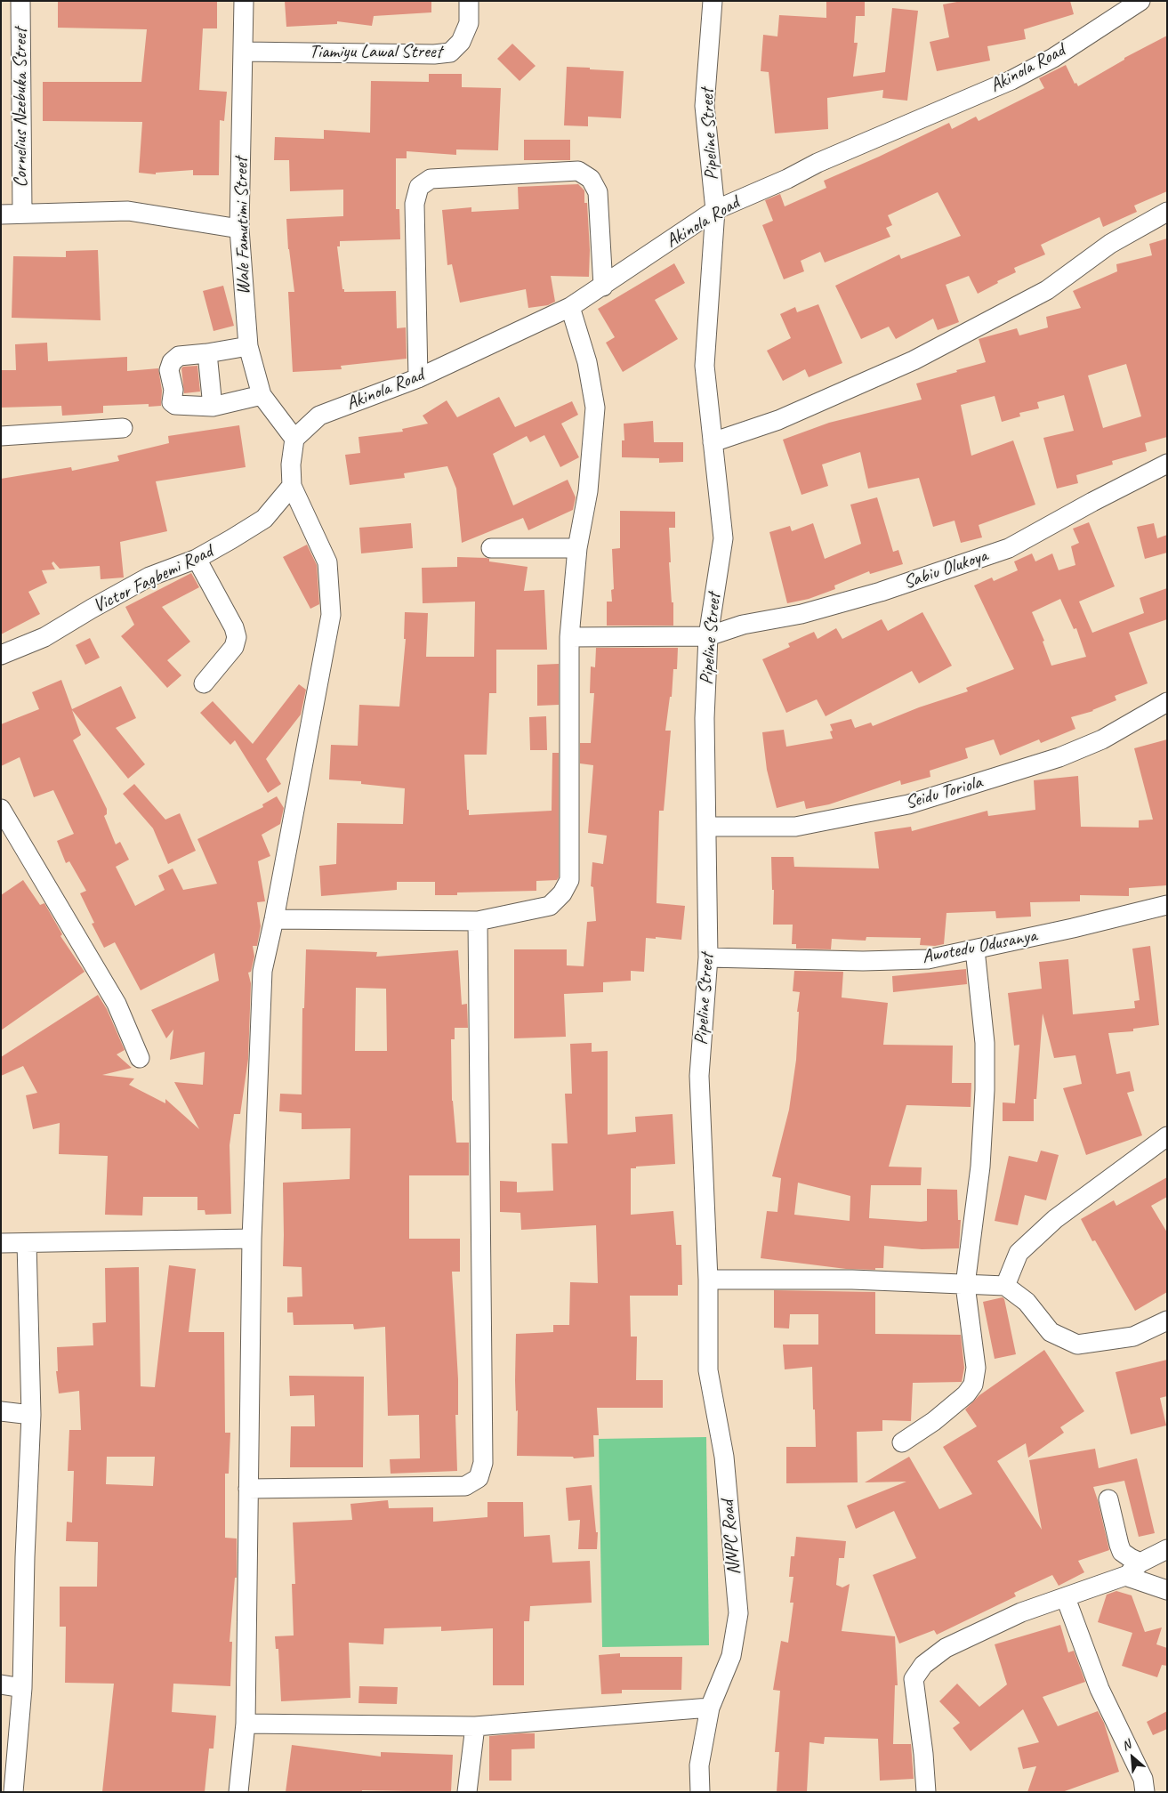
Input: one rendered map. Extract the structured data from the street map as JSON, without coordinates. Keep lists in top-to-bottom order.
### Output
{
  "streets": {
    "street": [
      "Tiamiyu Lawal Street",
      "Akinola Road",
      "Cornelius Nzebuka Street",
      "Pipeline Street",
      "Wale Famutimi Street",
      "Sabiu Olukoya",
      "Victor Fagbemi Road",
      "Seidu Toriola",
      "Awotedu Odusanya",
      "NNPC Road"
    ]
  },
  "crossings": [
    ["Tiamiyu Lawal Street", "Wale Famutimi Street"],
    ["Akinola Road", "Pipeline Street"],
    ["Akinola Road", "Wale Famutimi Street"],
    ["Pipeline Street", "Sabiu Olukoya"],
    ["Pipeline Street", "Seidu Toriola"],
    ["Pipeline Street", "Awotedu Odusanya"],
    ["Pipeline Street", "NNPC Road"]
  ],
  "north": "top left"
}
